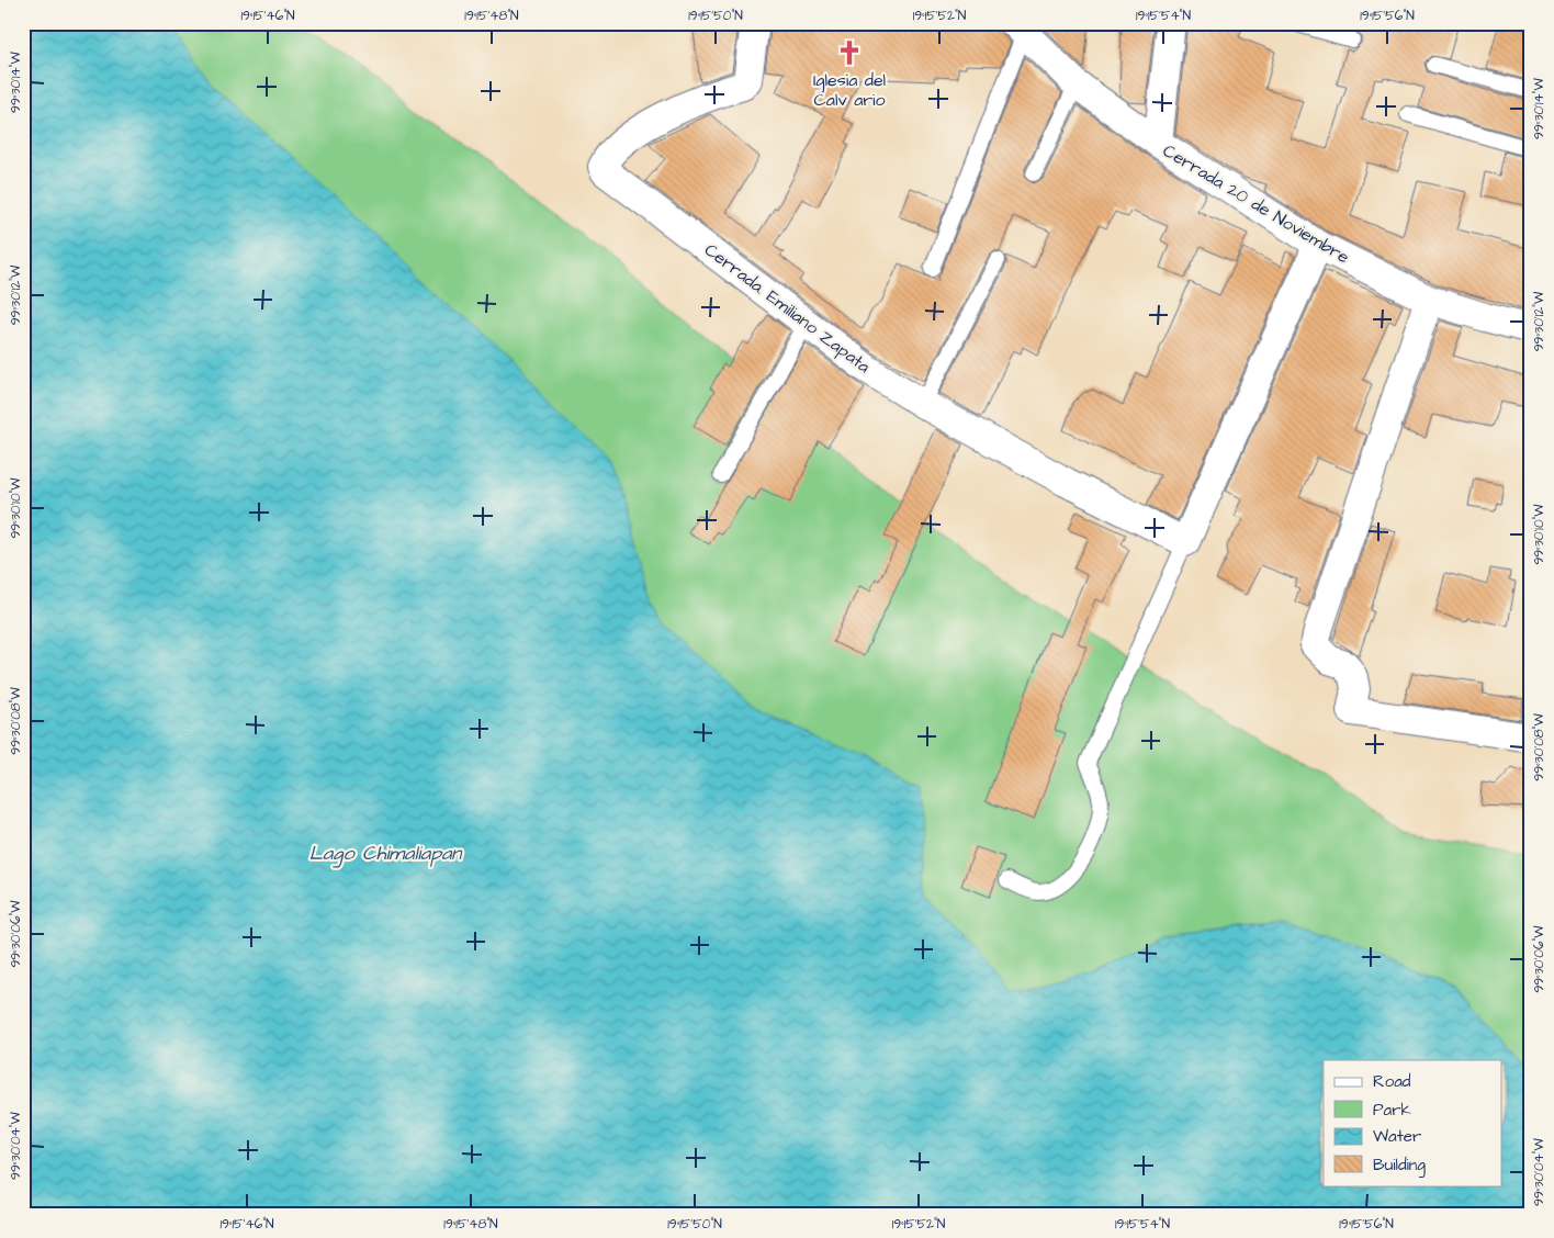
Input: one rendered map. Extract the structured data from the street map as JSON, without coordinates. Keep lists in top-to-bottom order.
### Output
{
  "streets": {
    "street": ["Cerrada 20 de Noviembre", "Cerrada. Emiliano Zapata"]
  },
  "water": ["Lago Chimaliapan"],
  "places": {
    "church": ["Iglesia del Calv ario"]
  },
  "legend": [
    "Road",
    "Park",
    "Water",
    "Building"
  ],
  "coordinates": [
    "19°15'46\"N",
    "19°15'48\"N",
    "19°15'50\"N",
    "19°15'52\"N",
    "19°15'54\"N",
    "19°15'56\"N",
    "99°30'14\"W",
    "99°30'12\"W",
    "99°30'10\"W",
    "99°30'08\"W",
    "99°30'06\"W",
    "99°30'04\"W"
  ]
}
